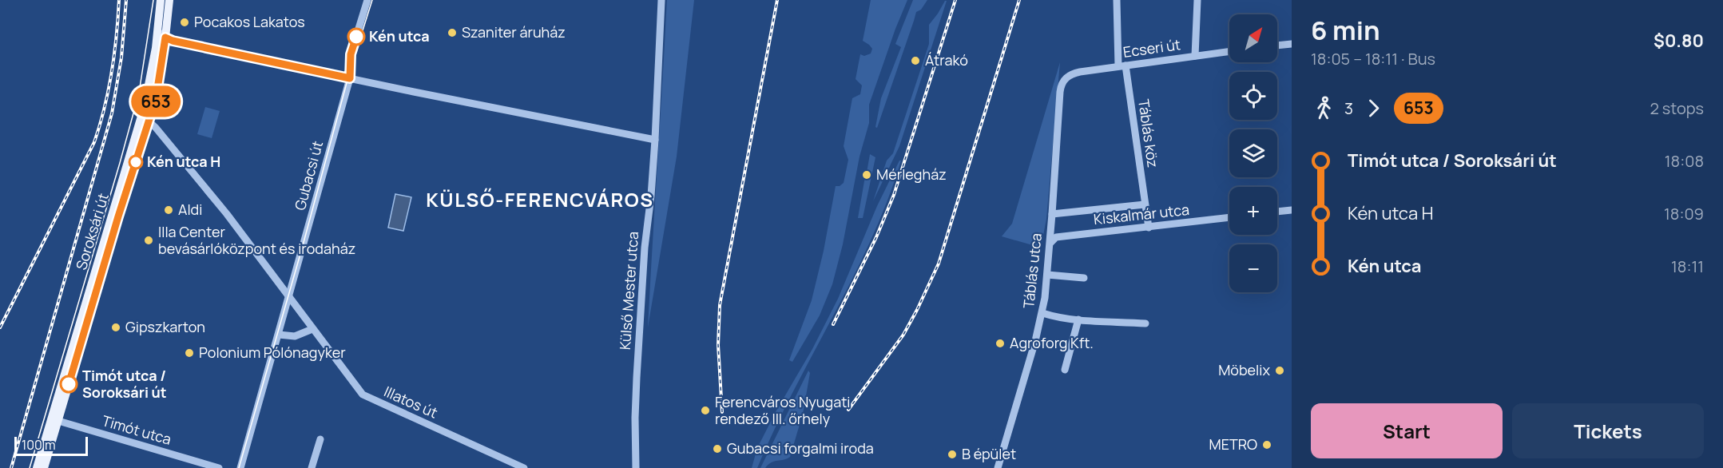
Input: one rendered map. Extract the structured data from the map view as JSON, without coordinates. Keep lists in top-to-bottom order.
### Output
{
  "streets": {
    "main road": ["Soroksári út"],
    "street": [
      "Ecseri út",
      "Táblás köz",
      "Gubacsi út",
      "Kiskalmár utca",
      "Táblás utca",
      "Külső Mester utca",
      "Illatos út",
      "Timót utca"
    ]
  },
  "crossings": [
    ["Ecseri út", "Táblás köz"],
    ["Ecseri út", "Táblás utca"],
    ["Táblás köz", "Kiskalmár utca"],
    ["Gubacsi út", "Illatos út"],
    ["Kiskalmár utca", "Táblás utca"],
    ["Soroksári út", "Illatos út"],
    ["Soroksári út", "Timót utca"]
  ],
  "districts": ["KÜLSŐ-FERENCVÁROS"],
  "places": [
    "Pocakos Lakatos",
    "Szaniter áruház",
    "Kén utca",
    "Átrakó",
    "Kén utca H",
    "Mérlegház",
    "Aldi",
    "Illa Center bevásárlóközpont és irodaház",
    "Gipszkarton",
    "Agroforg Kft.",
    "Polonium Pólónagyker",
    "Möbelix",
    "Timót utca / Soroksári út",
    "Ferencváros Nyugati rendező III. őrhely",
    "METRO",
    "Gubacsi forgalmi iroda",
    "B épület"
  ],
  "lines": ["bus line 653"],
  "scale_bar": "100 m",
  "north": "top right",
  "page": {
    "on_map": "653",
    "heading": ["6 min", "18:05 – 18:11 · Bus", "$0.80"],
    "map_buttons": ["+", "−"],
    "legs": ["3", "653", "2 stops"],
    "list": [
      {
        "name": "Timót utca / Soroksári út",
        "value": "18:08"
      },
      {
        "name": "Kén utca H",
        "value": "18:09"
      },
      {
        "name": "Kén utca",
        "value": "18:11"
      }
    ],
    "buttons": ["Start", "Tickets"],
    "scale": "100 m"
  }
}
